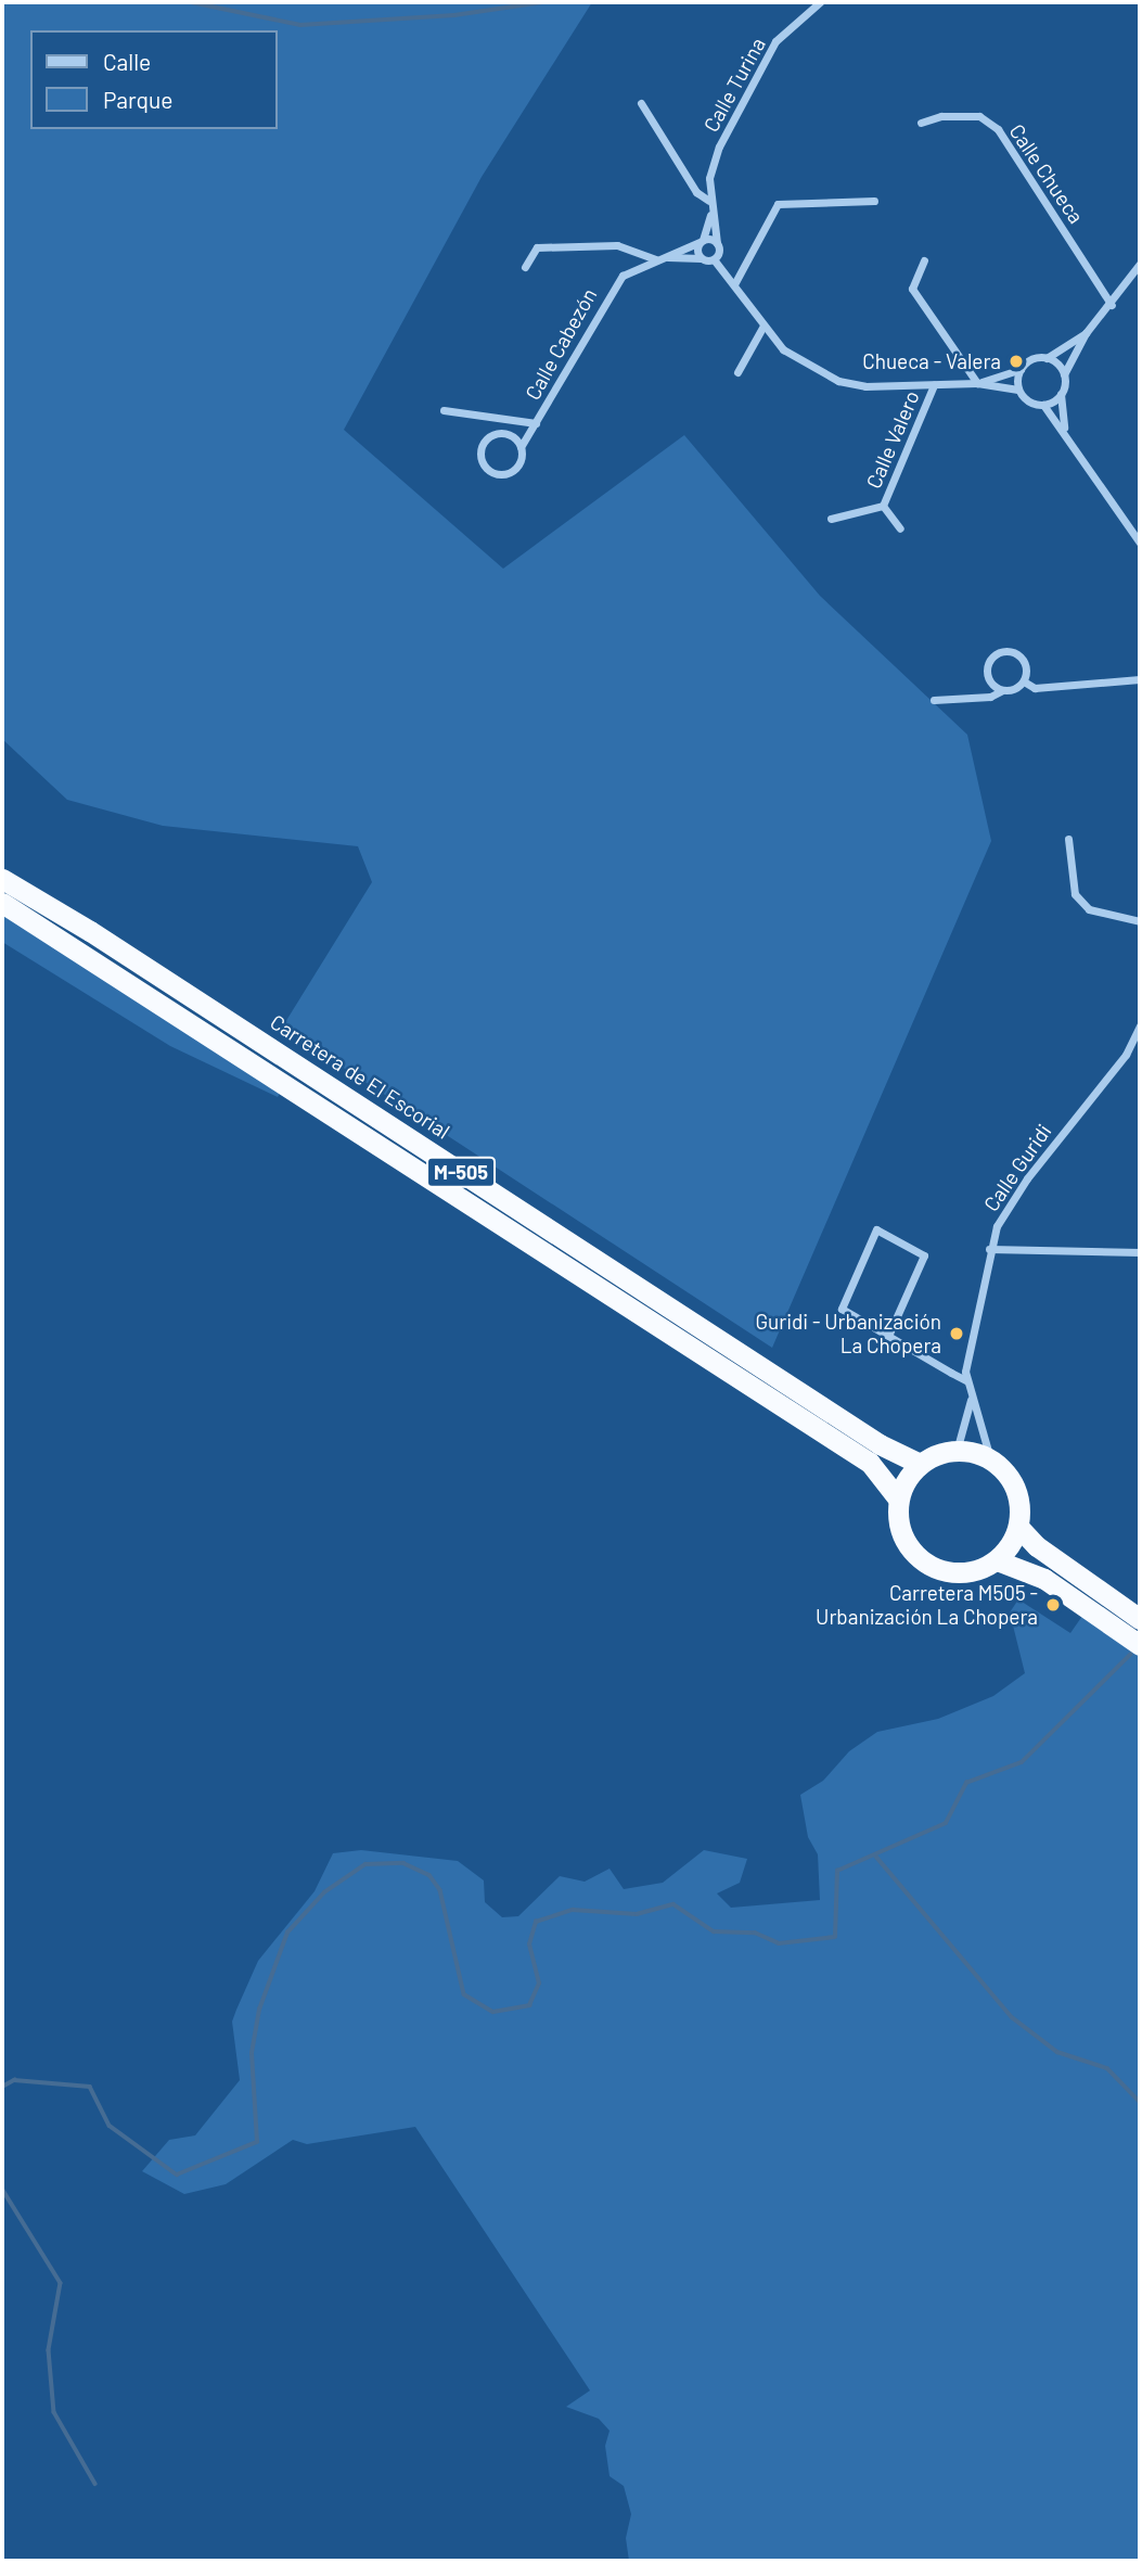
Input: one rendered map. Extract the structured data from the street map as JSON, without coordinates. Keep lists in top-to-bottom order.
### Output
{
  "streets": {
    "highway": ["Carretera de El Escorial", "M-505"],
    "street": [
      "Calle Turina",
      "Calle Chueca",
      "Calle Cabezón",
      "Calle Valero",
      "Calle Guridi"
    ]
  },
  "crossings": [
    ["Calle Turina", "Calle Cabezón"],
    ["Calle Turina", "Calle Valero"],
    ["Calle Cabezón", "Calle Valero"],
    ["Carretera de El Escorial", "Calle Guridi"],
    ["Carretera de El Escorial", "M-505"],
    ["Calle Guridi", "M-505"]
  ],
  "places": ["Chueca - Valera", "Guridi - Urbanización La Chopera", "Carretera M505 - Urbanización La Chopera"],
  "legend": ["Calle", "Parque"]
}
